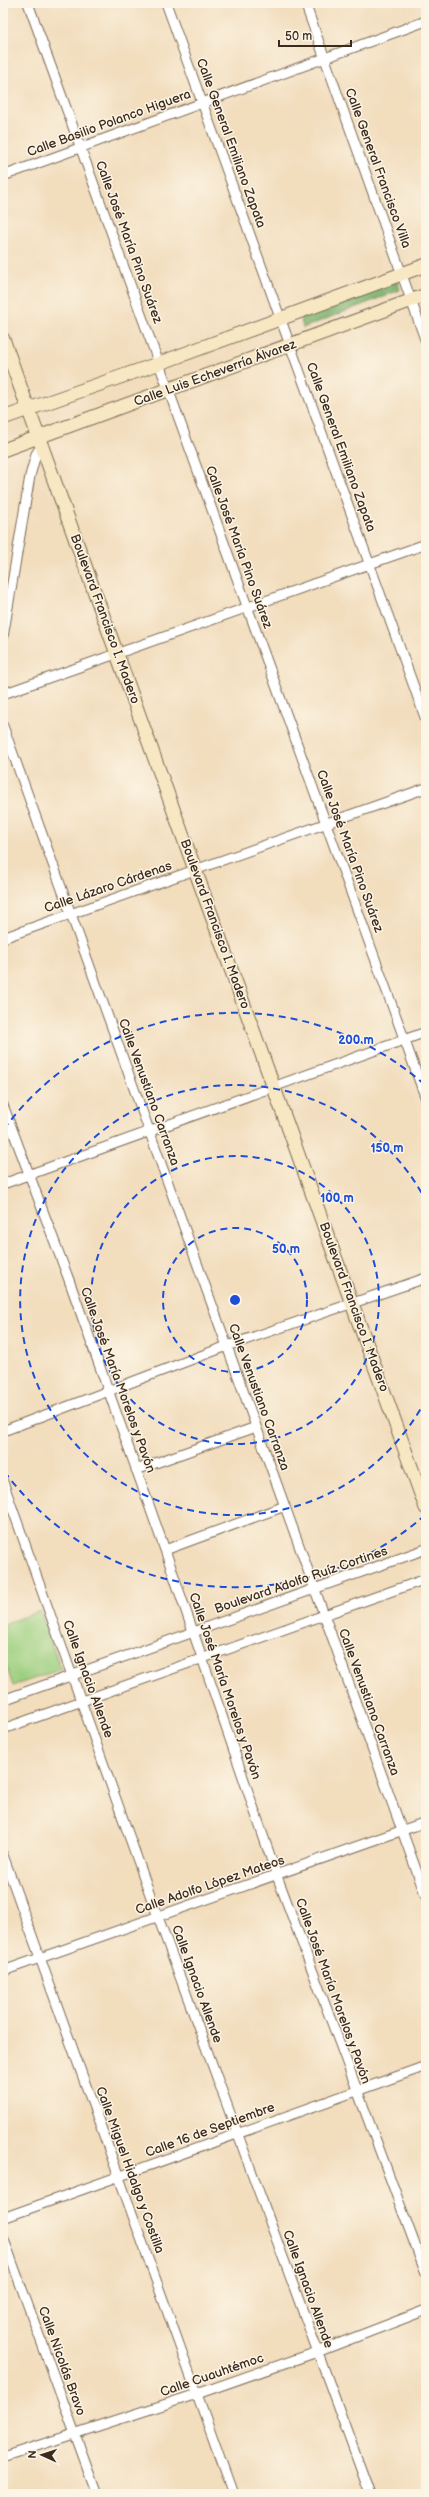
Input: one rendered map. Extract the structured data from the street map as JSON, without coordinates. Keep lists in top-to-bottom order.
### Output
{
  "streets": {
    "street": [
      "Calle Basilio Polanco Higuera",
      "Calle General Emiliano Zapata",
      "Calle General Francisco Villa",
      "Calle José María Pino Suárez",
      "Calle Luis Echeverría Álvarez",
      "Boulevard Francisco I. Madero",
      "Calle Lázaro Cárdenas",
      "Calle Venustiano Carranza",
      "Calle José María Morelos y Pavón",
      "Boulevard Adolfo Ruíz Cortines",
      "Calle Ignacio Allende",
      "Calle Adolfo López Mateos",
      "Calle 16 de Septiembre",
      "Calle Miguel Hidalgo y Costilla",
      "Calle Nicolás Bravo",
      "Calle Cuauhtémoc"
    ]
  },
  "crossings": [
    ["Calle Basilio Polanco Higuera", "Calle General Emiliano Zapata"],
    ["Calle Basilio Polanco Higuera", "Calle General Francisco Villa"],
    ["Calle Basilio Polanco Higuera", "Calle José María Pino Suárez"],
    ["Calle General Emiliano Zapata", "Calle Luis Echeverría Álvarez"],
    ["Calle General Francisco Villa", "Calle Luis Echeverría Álvarez"],
    ["Calle José María Pino Suárez", "Calle Luis Echeverría Álvarez"],
    ["Calle José María Pino Suárez", "Calle Lázaro Cárdenas"],
    ["Calle Luis Echeverría Álvarez", "Boulevard Francisco I. Madero"],
    ["Boulevard Francisco I. Madero", "Calle Lázaro Cárdenas"],
    ["Calle Lázaro Cárdenas", "Calle Venustiano Carranza"],
    ["Calle Venustiano Carranza", "Boulevard Adolfo Ruíz Cortines"],
    ["Calle Venustiano Carranza", "Calle Adolfo López Mateos"],
    ["Calle José María Morelos y Pavón", "Boulevard Adolfo Ruíz Cortines"],
    ["Calle José María Morelos y Pavón", "Calle Adolfo López Mateos"],
    ["Calle José María Morelos y Pavón", "Calle 16 de Septiembre"],
    ["Boulevard Adolfo Ruíz Cortines", "Calle Ignacio Allende"],
    ["Calle Ignacio Allende", "Calle Adolfo López Mateos"],
    ["Calle Ignacio Allende", "Calle 16 de Septiembre"],
    ["Calle Ignacio Allende", "Calle Cuauhtémoc"],
    ["Calle Adolfo López Mateos", "Calle Miguel Hidalgo y Costilla"],
    ["Calle 16 de Septiembre", "Calle Miguel Hidalgo y Costilla"],
    ["Calle Miguel Hidalgo y Costilla", "Calle Cuauhtémoc"],
    ["Calle Nicolás Bravo", "Calle Cuauhtémoc"]
  ],
  "scale_bar": "50 m",
  "north": "left",
  "rings": [
    "200 m",
    "150 m",
    "100 m",
    "50 m"
  ]
}
